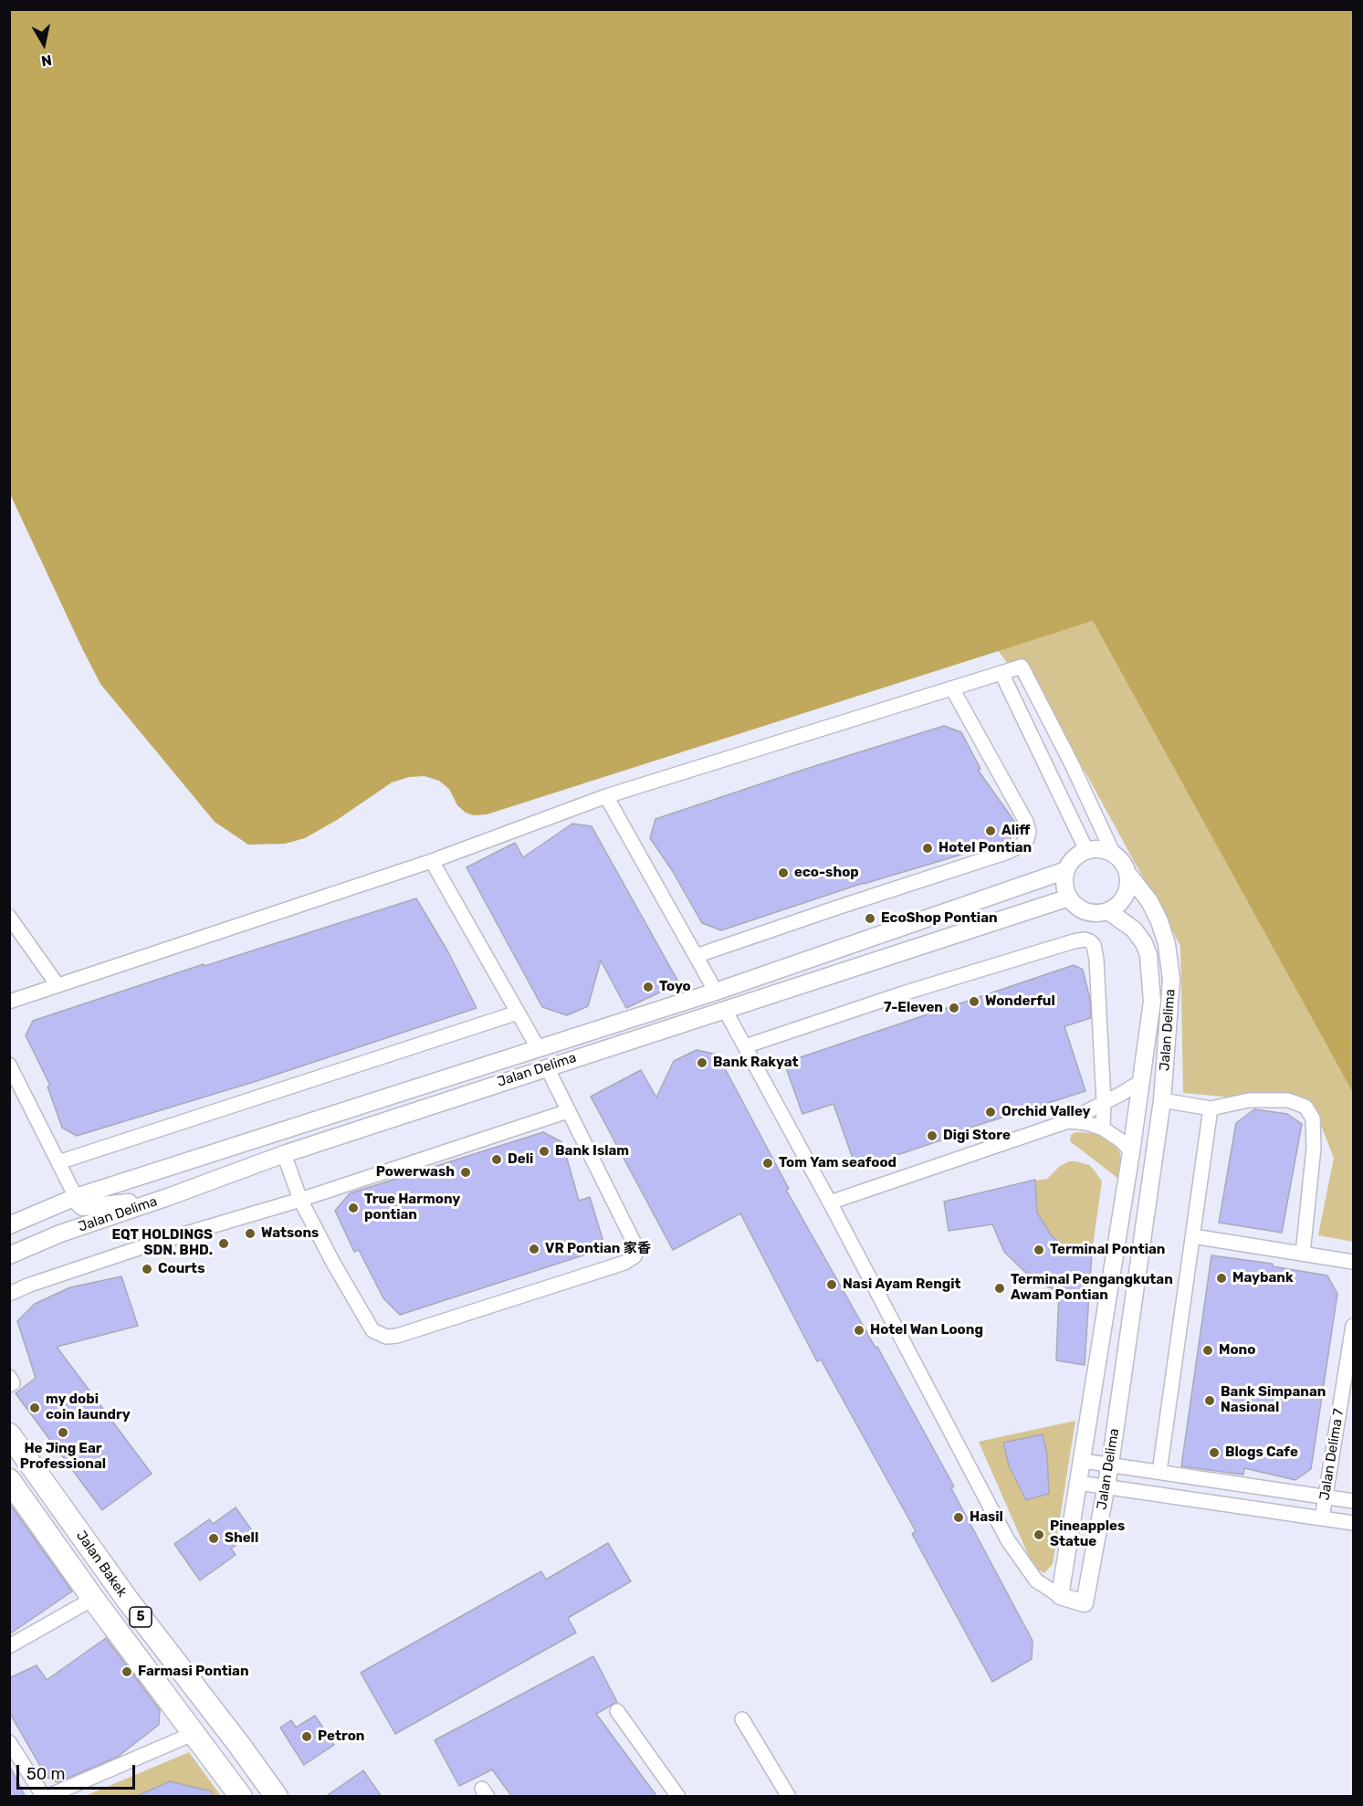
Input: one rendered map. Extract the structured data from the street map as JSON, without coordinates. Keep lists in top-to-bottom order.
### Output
{
  "streets": {
    "highway": ["Jalan Bakek", "5"],
    "street": ["Jalan Delima", "Jalan Delima 7"]
  },
  "places": [
    "Aliff",
    "Hotel Pontian",
    "eco-shop",
    "EcoShop Pontian",
    "Toyo",
    "Wonderful",
    "7-Eleven",
    "Bank Rakyat",
    "Orchid Valley",
    "Digi Store",
    "Bank Islam",
    "Deli",
    "Tom Yam seafood",
    "Powerwash",
    "True Harmony pontian",
    "Watsons",
    "EQT HOLDINGS SDN. BHD.",
    "VR Pontian 家香",
    "Terminal Pontian",
    "Courts",
    "Maybank",
    "Nasi Ayam Rengit",
    "Terminal Pengangkutan Awam Pontian",
    "Hotel Wan Loong",
    "Mono",
    "Bank Simpanan Nasional",
    "my dobi coin laundry",
    "He Jing Ear Professional",
    "Blogs Cafe",
    "Hasil",
    "Pineapples Statue",
    "Shell",
    "Farmasi Pontian",
    "Petron"
  ],
  "scale_bar": "50 m",
  "north": "bottom"
}
